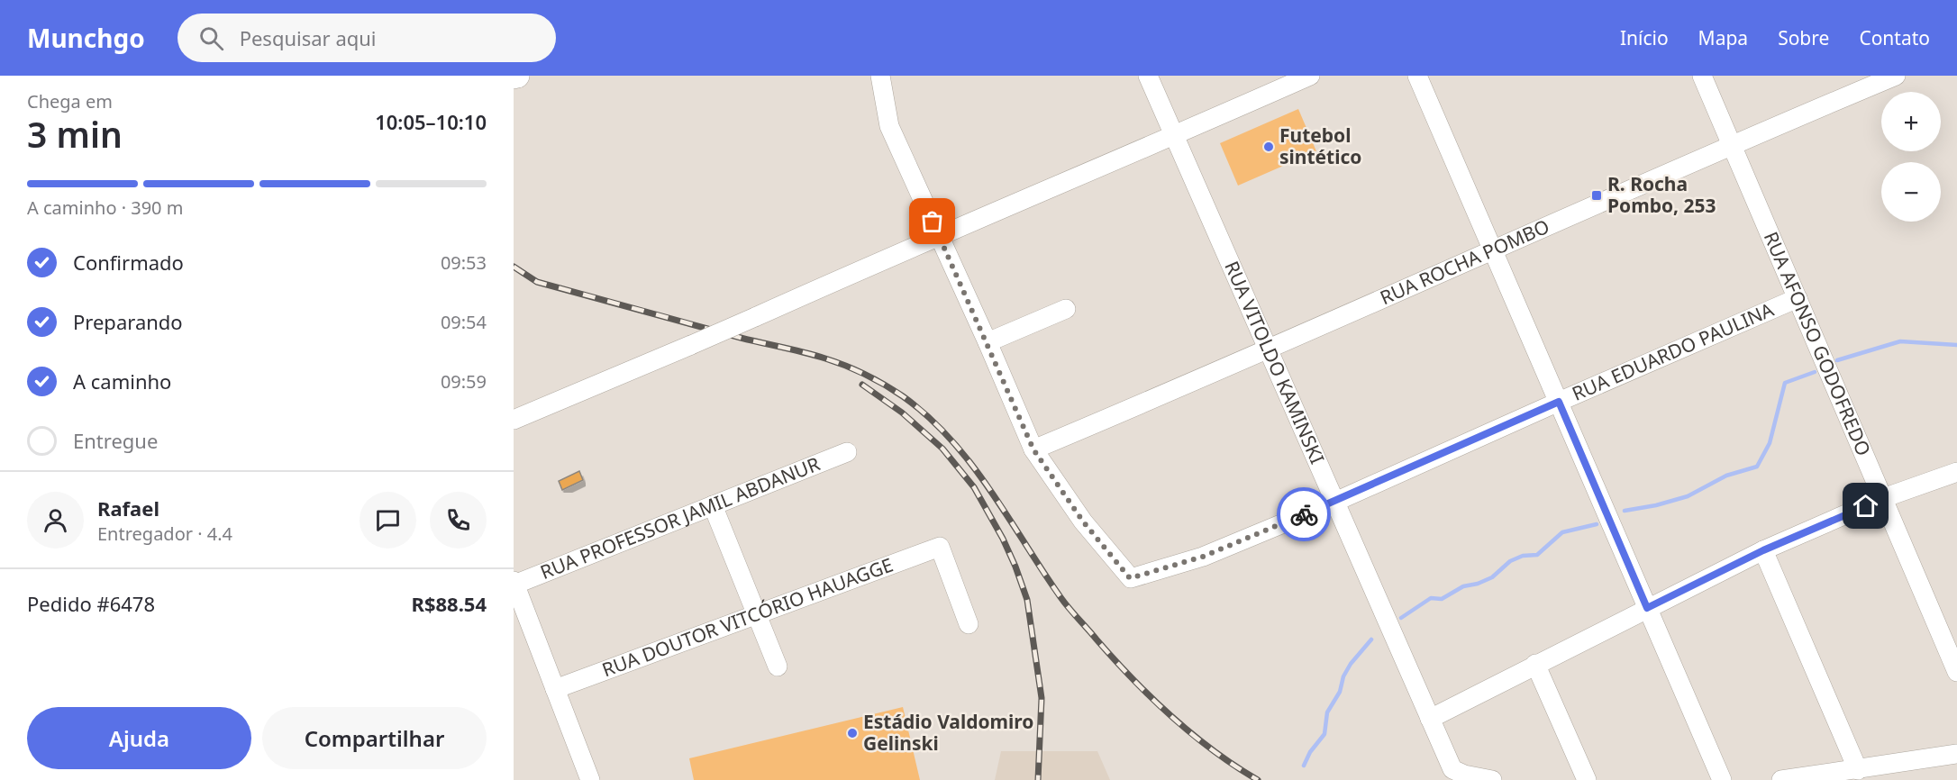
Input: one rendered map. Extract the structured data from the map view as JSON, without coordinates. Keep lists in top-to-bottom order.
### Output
{
  "streets": {
    "street": [
      "RUA ROCHA POMBO",
      "RUA AFONSO GODOFREDO",
      "RUA EDUARDO PAULINA",
      "RUA VITOLDO KAMINSKI",
      "RUA PROFESSOR JAMIL ABDANUR",
      "RUA DOUTOR VITCÓRIO HAUAGGE"
    ]
  },
  "crossings": [
    ["RUA ROCHA POMBO", "RUA AFONSO GODOFREDO"],
    ["RUA ROCHA POMBO", "RUA EDUARDO PAULINA"],
    ["RUA ROCHA POMBO", "RUA VITOLDO KAMINSKI"],
    ["RUA AFONSO GODOFREDO", "RUA EDUARDO PAULINA"],
    ["RUA EDUARDO PAULINA", "RUA VITOLDO KAMINSKI"]
  ],
  "places": {
    "other": ["Futebol sintético", "Estádio Valdomiro Gelinski"],
    "transit": ["R. Rocha Pombo, 253"]
  },
  "page": {
    "header": "Munchgo",
    "search": "Pesquisar aqui",
    "nav": [
      "Início",
      "Mapa",
      "Sobre",
      "Contato"
    ],
    "heading": ["3 min", "Chega em", "10:05–10:10"],
    "panel": [
      "Rafael",
      "Entregador · 4.4",
      "Pedido #6478",
      "R$88.54"
    ],
    "map_buttons": ["+", "−"],
    "bar": "A caminho · 390 m",
    "list": [
      ["Confirmado", "09:53"],
      ["Preparando", "09:54"],
      ["A caminho", "09:59"],
      "Entregue"
    ],
    "buttons": ["Ajuda", "Compartilhar"]
  }
}
